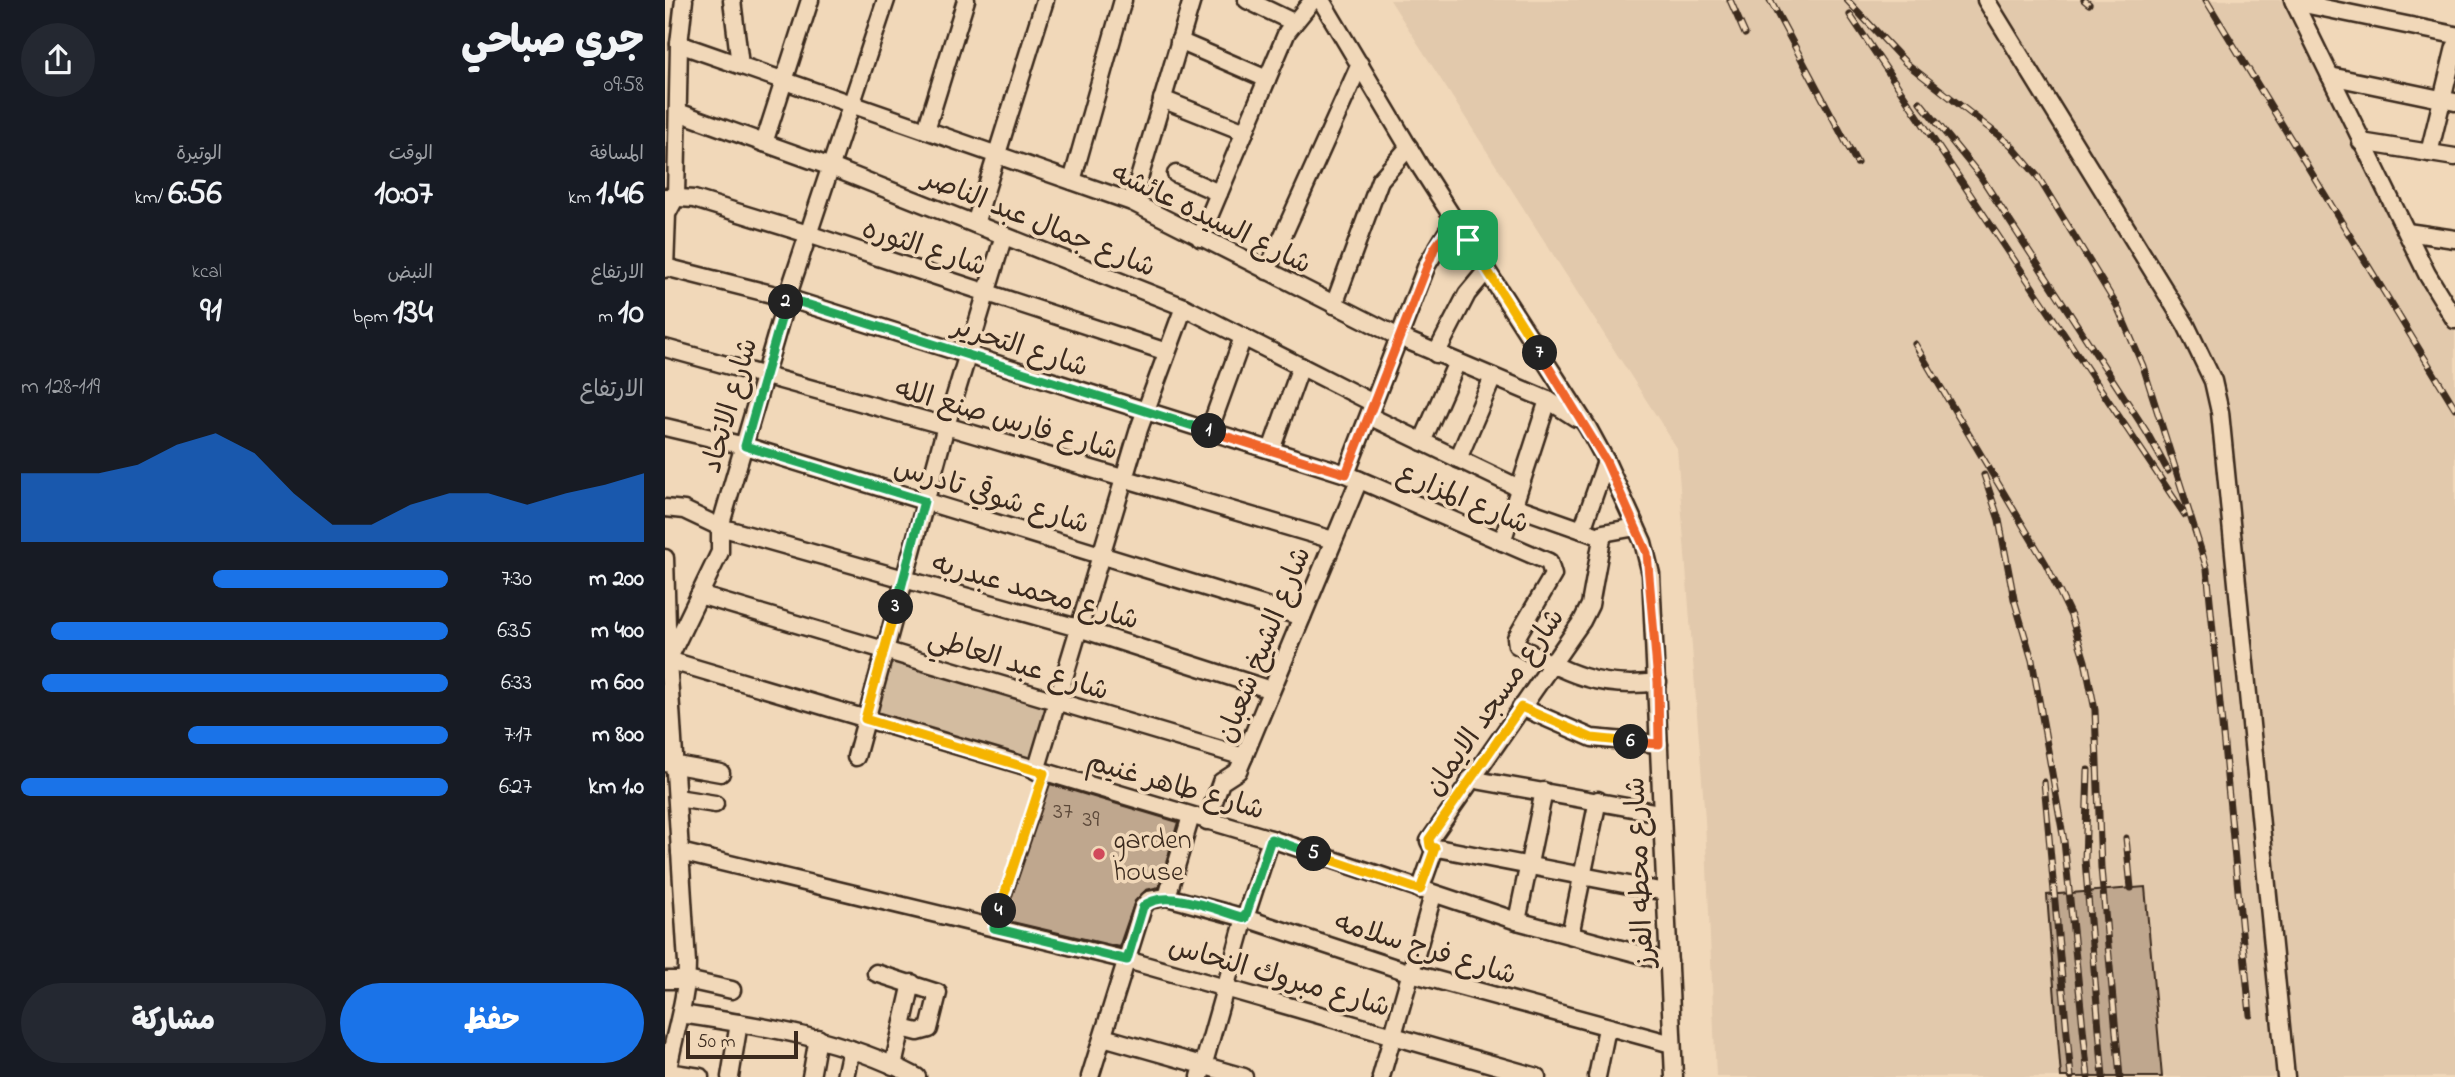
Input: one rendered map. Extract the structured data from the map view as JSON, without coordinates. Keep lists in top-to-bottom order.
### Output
{
  "streets": {
    "street": [
      "شارع السيده عائشه",
      "شارع جمال عبد الناصر",
      "شارع الثوره",
      "شارع التحرير",
      "شارع الاتحاد",
      "شارع فارس صنع الله",
      "شارع شوقي تادرس",
      "شارع المزارع",
      "شارع محمد عبدربه",
      "شارع الشيخ شعبان",
      "شارع عبد العاطي",
      "شارع مسجد الايمان",
      "شارع طاهر غنيم",
      "شارع محطه الفرز",
      "شارع فرج سلامه",
      "شارع مبروك النحاس"
    ]
  },
  "crossings": [
    ["شارع السيده عائشه", "شارع الاتحاد"],
    ["شارع السيده عائشه", "شارع الشيخ شعبان"],
    ["شارع السيده عائشه", "شارع محطه الفرز"],
    ["شارع جمال عبد الناصر", "شارع الاتحاد"],
    ["شارع جمال عبد الناصر", "شارع الشيخ شعبان"],
    ["شارع الثوره", "شارع الاتحاد"],
    ["شارع التحرير", "شارع الاتحاد"],
    ["شارع التحرير", "شارع المزارع"],
    ["شارع التحرير", "شارع الشيخ شعبان"],
    ["شارع الاتحاد", "شارع فارس صنع الله"],
    ["شارع الاتحاد", "شارع شوقي تادرس"],
    ["شارع الاتحاد", "شارع محمد عبدربه"],
    ["شارع الاتحاد", "شارع عبد العاطي"],
    ["شارع الاتحاد", "شارع طاهر غنيم"],
    ["شارع فارس صنع الله", "شارع الشيخ شعبان"],
    ["شارع شوقي تادرس", "شارع الشيخ شعبان"],
    ["شارع المزارع", "شارع الشيخ شعبان"],
    ["شارع المزارع", "شارع مسجد الايمان"],
    ["شارع محمد عبدربه", "شارع الشيخ شعبان"],
    ["شارع الشيخ شعبان", "شارع عبد العاطي"],
    ["شارع الشيخ شعبان", "شارع طاهر غنيم"],
    ["شارع الشيخ شعبان", "شارع محطه الفرز"],
    ["شارع طاهر غنيم", "شارع محطه الفرز"],
    ["شارع محطه الفرز", "شارع فرج سلامه"]
  ],
  "places": ["garden house"],
  "house_numbers": ["37", "39"],
  "scale_bar": "50 m",
  "page": {
    "heading": ["جري صباحي", "09:58"],
    "stats": [
      ["المسافة", "1.46 km"],
      ["الوقت", "10:07"],
      ["الوتيرة", "6:56 /km"],
      ["الارتفاع", "10 m"],
      ["النبض", "134 bpm"],
      ["kcal", "91"]
    ],
    "pins": [
      "2",
      "7",
      "1",
      "3",
      "6",
      "5",
      "4"
    ],
    "chart": ["الارتفاع", "119–128 m"],
    "list": [
      {
        "name": "200 m",
        "note": "7:30"
      },
      {
        "name": "400 m",
        "note": "6:35"
      },
      {
        "name": "600 m",
        "note": "6:33"
      },
      {
        "name": "800 m",
        "note": "7:17"
      },
      {
        "name": "1.0 km",
        "note": "6:27"
      }
    ],
    "buttons": ["حفظ", "مشاركة"],
    "scale": "50 m"
  }
}
